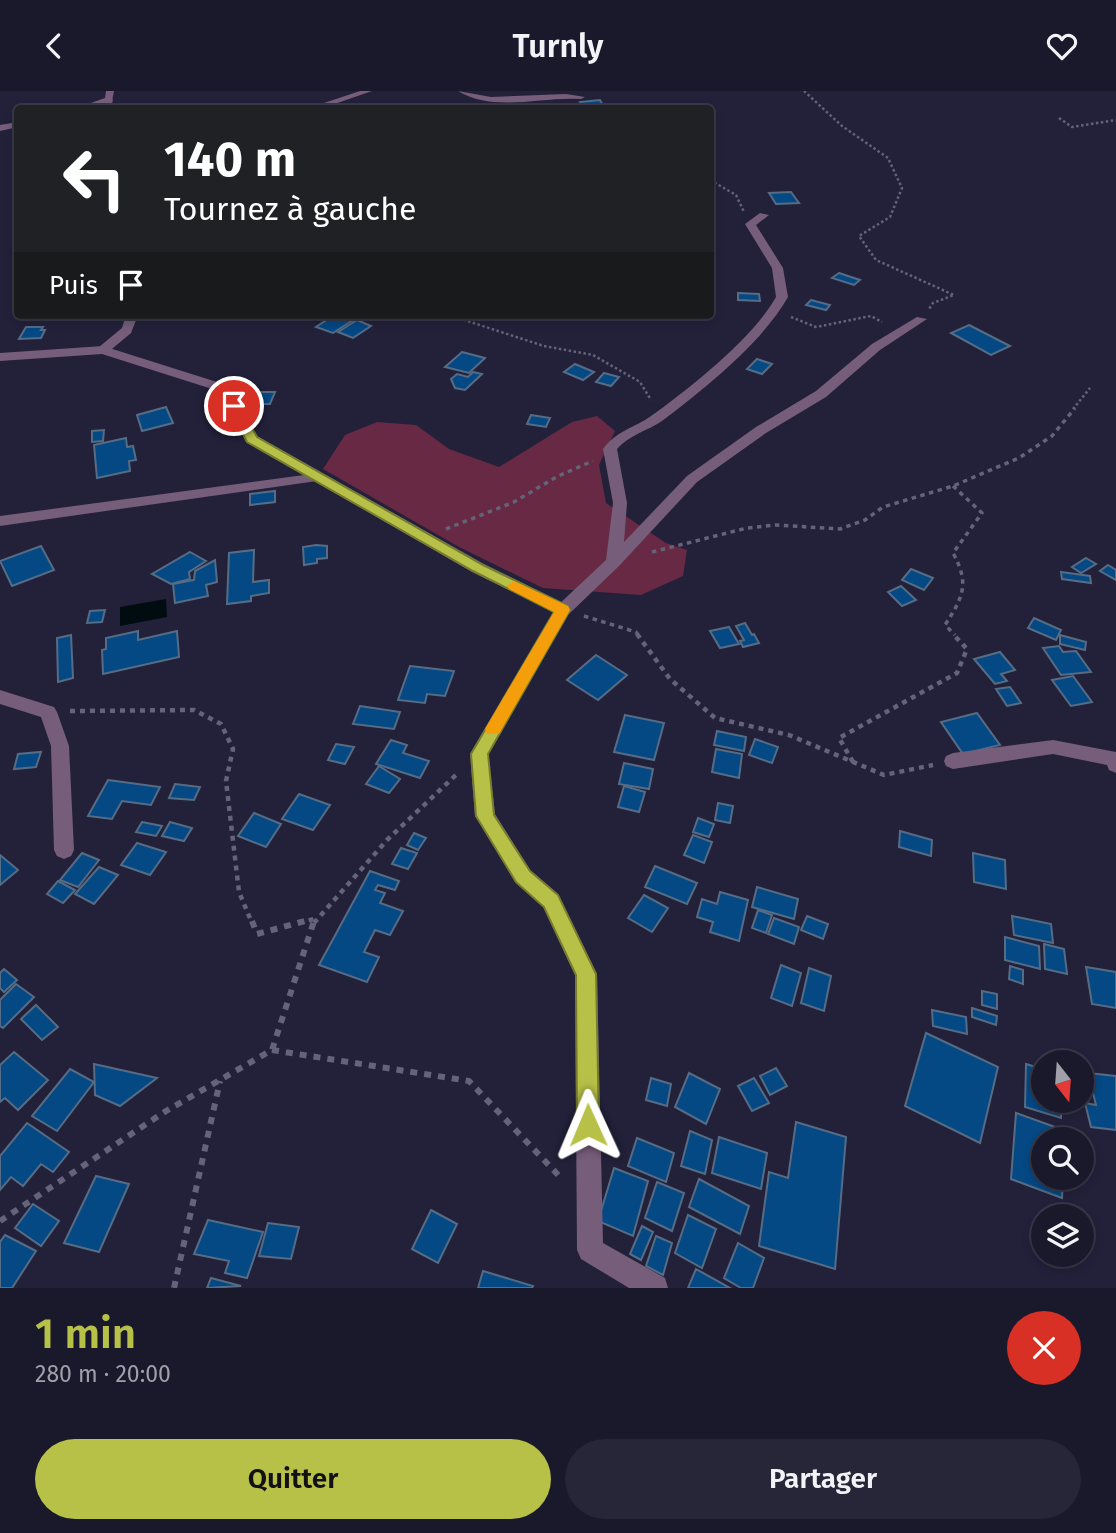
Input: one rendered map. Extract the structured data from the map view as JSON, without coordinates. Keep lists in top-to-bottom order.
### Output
{
  "north": "bottom",
  "page": {
    "header": "Turnly",
    "turn": ["140 m", "Tournez à gauche"],
    "then": "Puis",
    "heading": ["1 min", "280 m · 20:00"],
    "buttons": ["Quitter", "Partager"]
  }
}
